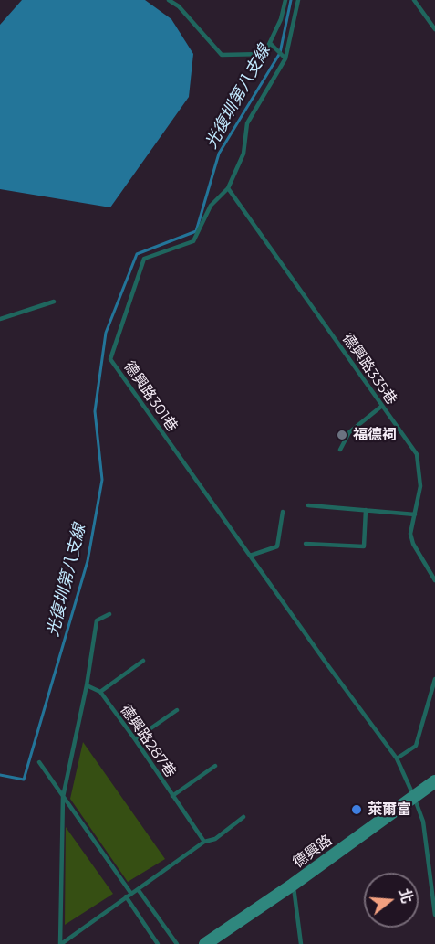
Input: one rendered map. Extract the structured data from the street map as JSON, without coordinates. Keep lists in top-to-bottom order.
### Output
{
  "streets": {
    "main road": ["德興路"],
    "lane": ["德興路335巷", "德興路301巷", "德興路287巷"]
  },
  "crossings": [
    ["德興路335巷", "德興路301巷"],
    ["德興路301巷", "德興路"]
  ],
  "water": ["光復圳第八支線"],
  "places": ["福德祠", "萊爾富"],
  "north": "right"
}
